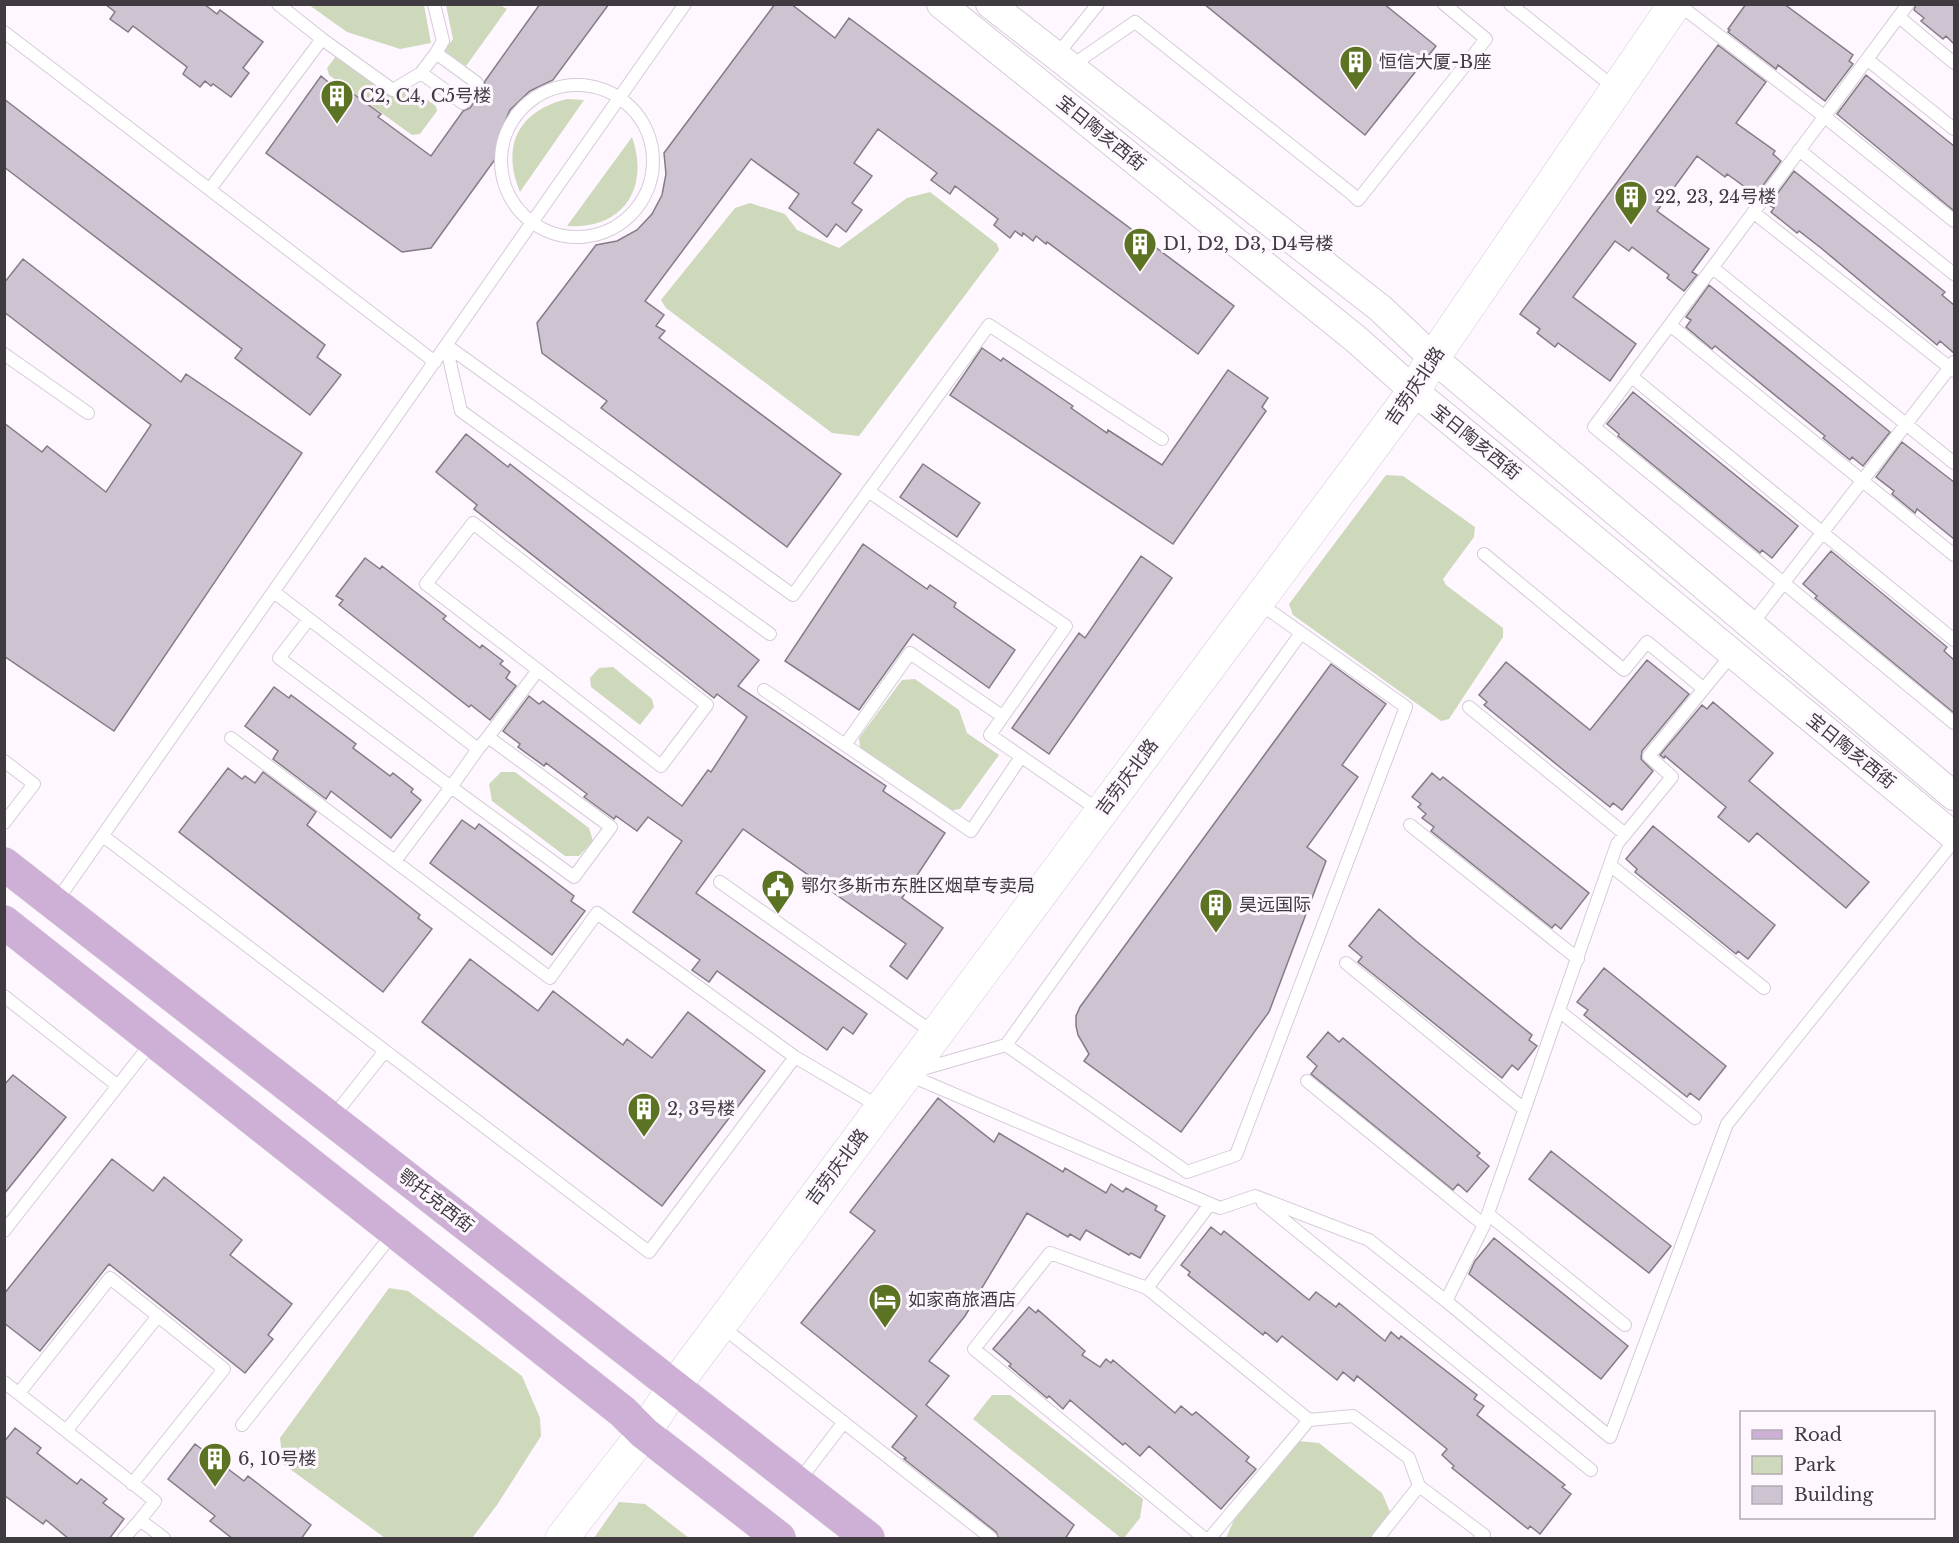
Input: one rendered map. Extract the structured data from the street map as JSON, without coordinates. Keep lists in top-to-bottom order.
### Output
{
  "streets": {
    "main road": ["吉劳庆北路", "鄂托克西街"],
    "street": ["宝日陶亥西街"]
  },
  "crossings": [
    ["宝日陶亥西街", "吉劳庆北路"],
    ["吉劳庆北路", "鄂托克西街"]
  ],
  "places": {
    "building": [
      "恒信大厦-B座",
      "C2, C4, C5号楼",
      "22, 23, 24号楼",
      "D1, D2, D3, D4号楼",
      "昊远国际",
      "2, 3号楼",
      "6, 10号楼"
    ],
    "public building": ["鄂尔多斯市东胜区烟草专卖局"],
    "hotel": ["如家商旅酒店"]
  },
  "legend": ["Road", "Park", "Building"]
}
